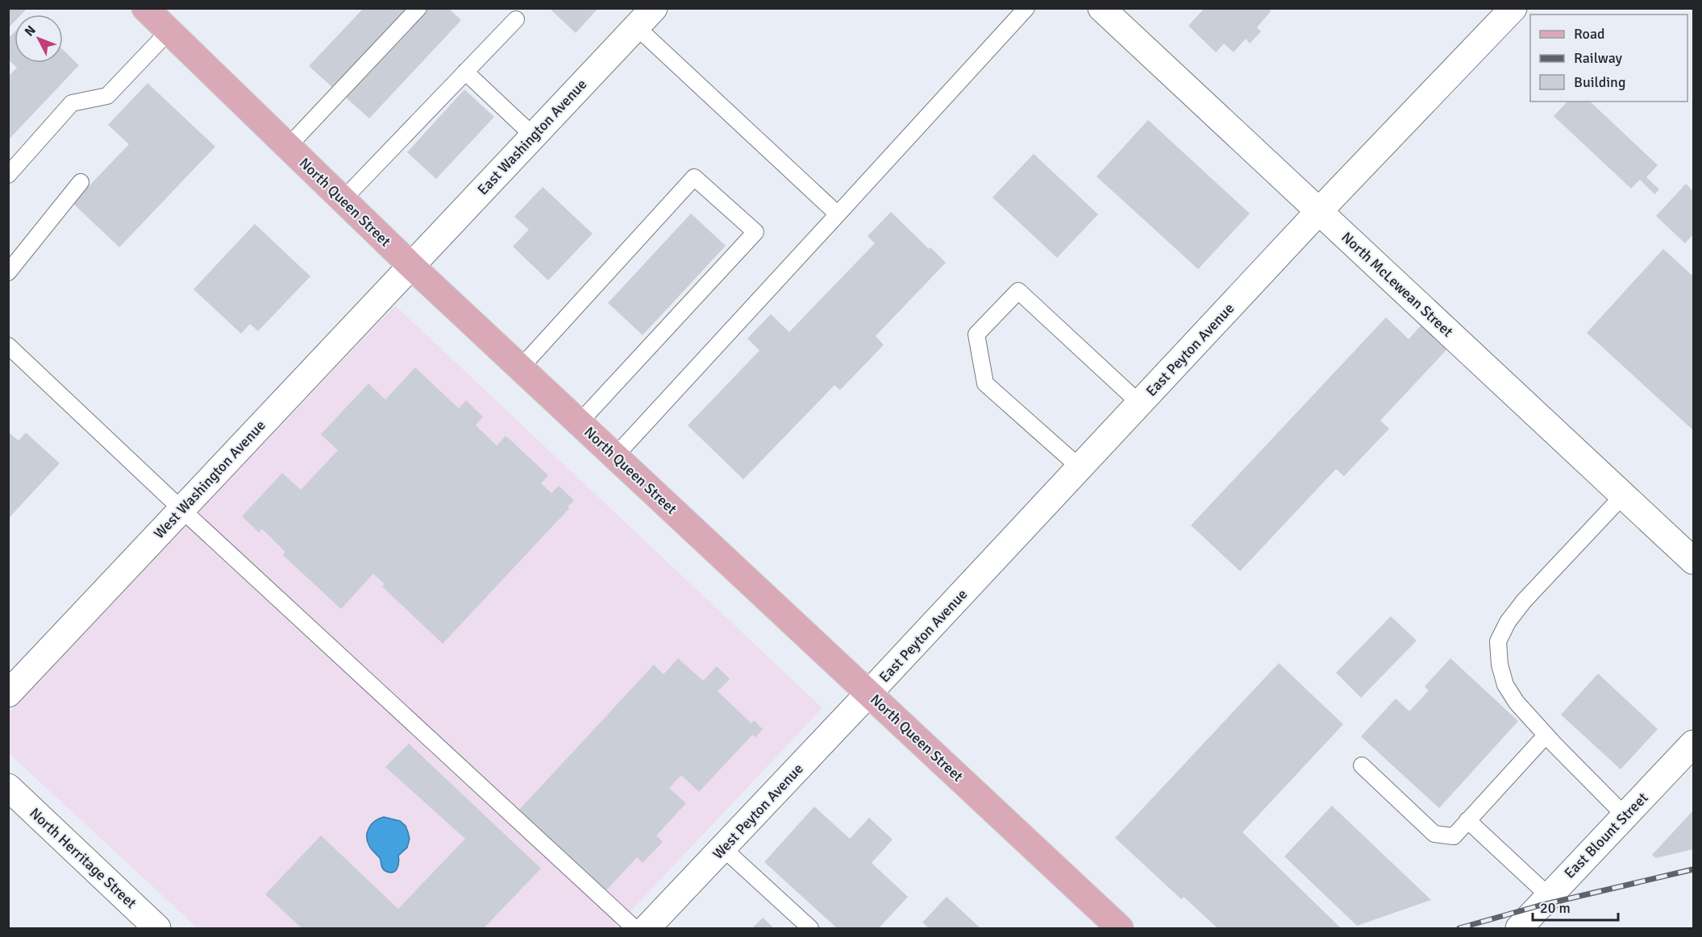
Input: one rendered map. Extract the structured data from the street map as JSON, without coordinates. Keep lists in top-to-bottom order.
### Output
{
  "streets": {
    "main road": ["North Queen Street"],
    "street": [
      "East Washington Avenue",
      "North McLewean Street",
      "East Peyton Avenue",
      "West Washington Avenue",
      "West Peyton Avenue",
      "East Blount Street",
      "North Herritage Street"
    ]
  },
  "crossings": [
    ["East Washington Avenue", "North Queen Street"],
    ["East Washington Avenue", "West Washington Avenue"],
    ["North Queen Street", "East Peyton Avenue"],
    ["North Queen Street", "West Washington Avenue"],
    ["North Queen Street", "West Peyton Avenue"],
    ["North McLewean Street", "East Peyton Avenue"],
    ["East Peyton Avenue", "West Peyton Avenue"]
  ],
  "legend": ["Road", "Railway", "Building"],
  "scale_bar": "20 m",
  "north": "top left"
}
